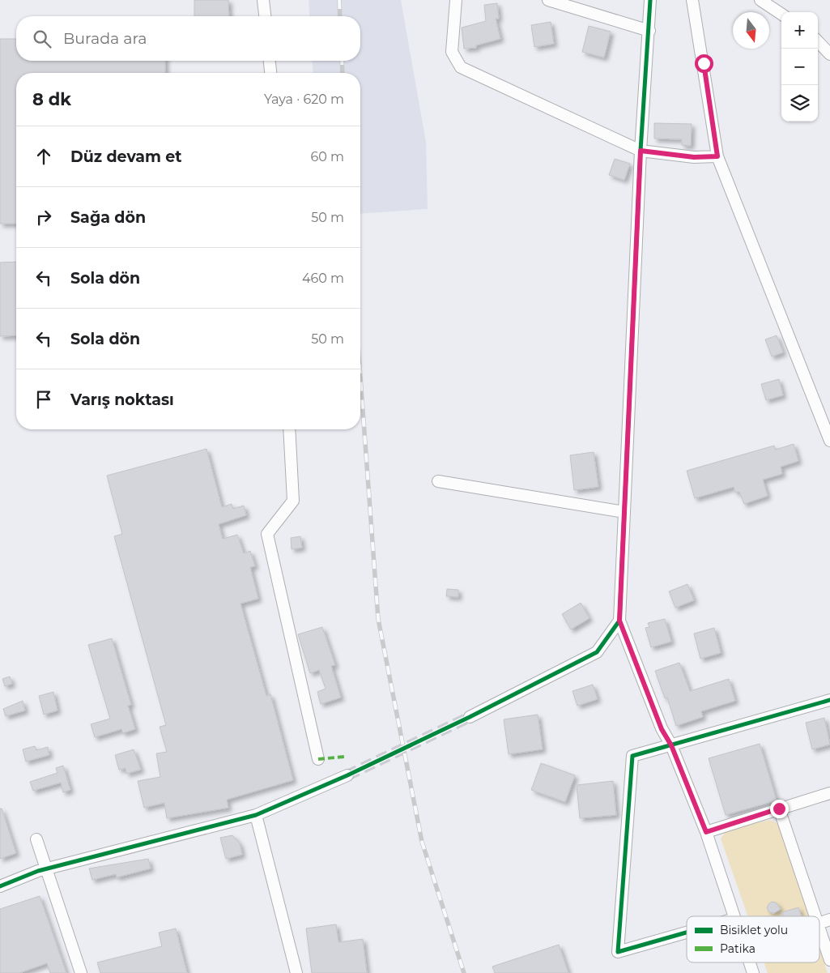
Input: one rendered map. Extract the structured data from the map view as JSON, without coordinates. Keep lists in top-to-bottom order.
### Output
{
  "legend": ["Bisiklet yolu", "Patika"],
  "north": "bottom",
  "page": {
    "map_buttons": ["+", "−"],
    "search": "Burada ara",
    "heading": ["8 dk", "Yaya · 620 m"],
    "list": [
      ["Düz devam et", "60 m"],
      ["Sağa dön", "50 m"],
      ["Sola dön", "460 m"],
      ["Sola dön", "50 m"],
      "Varış noktası"
    ]
  }
}
